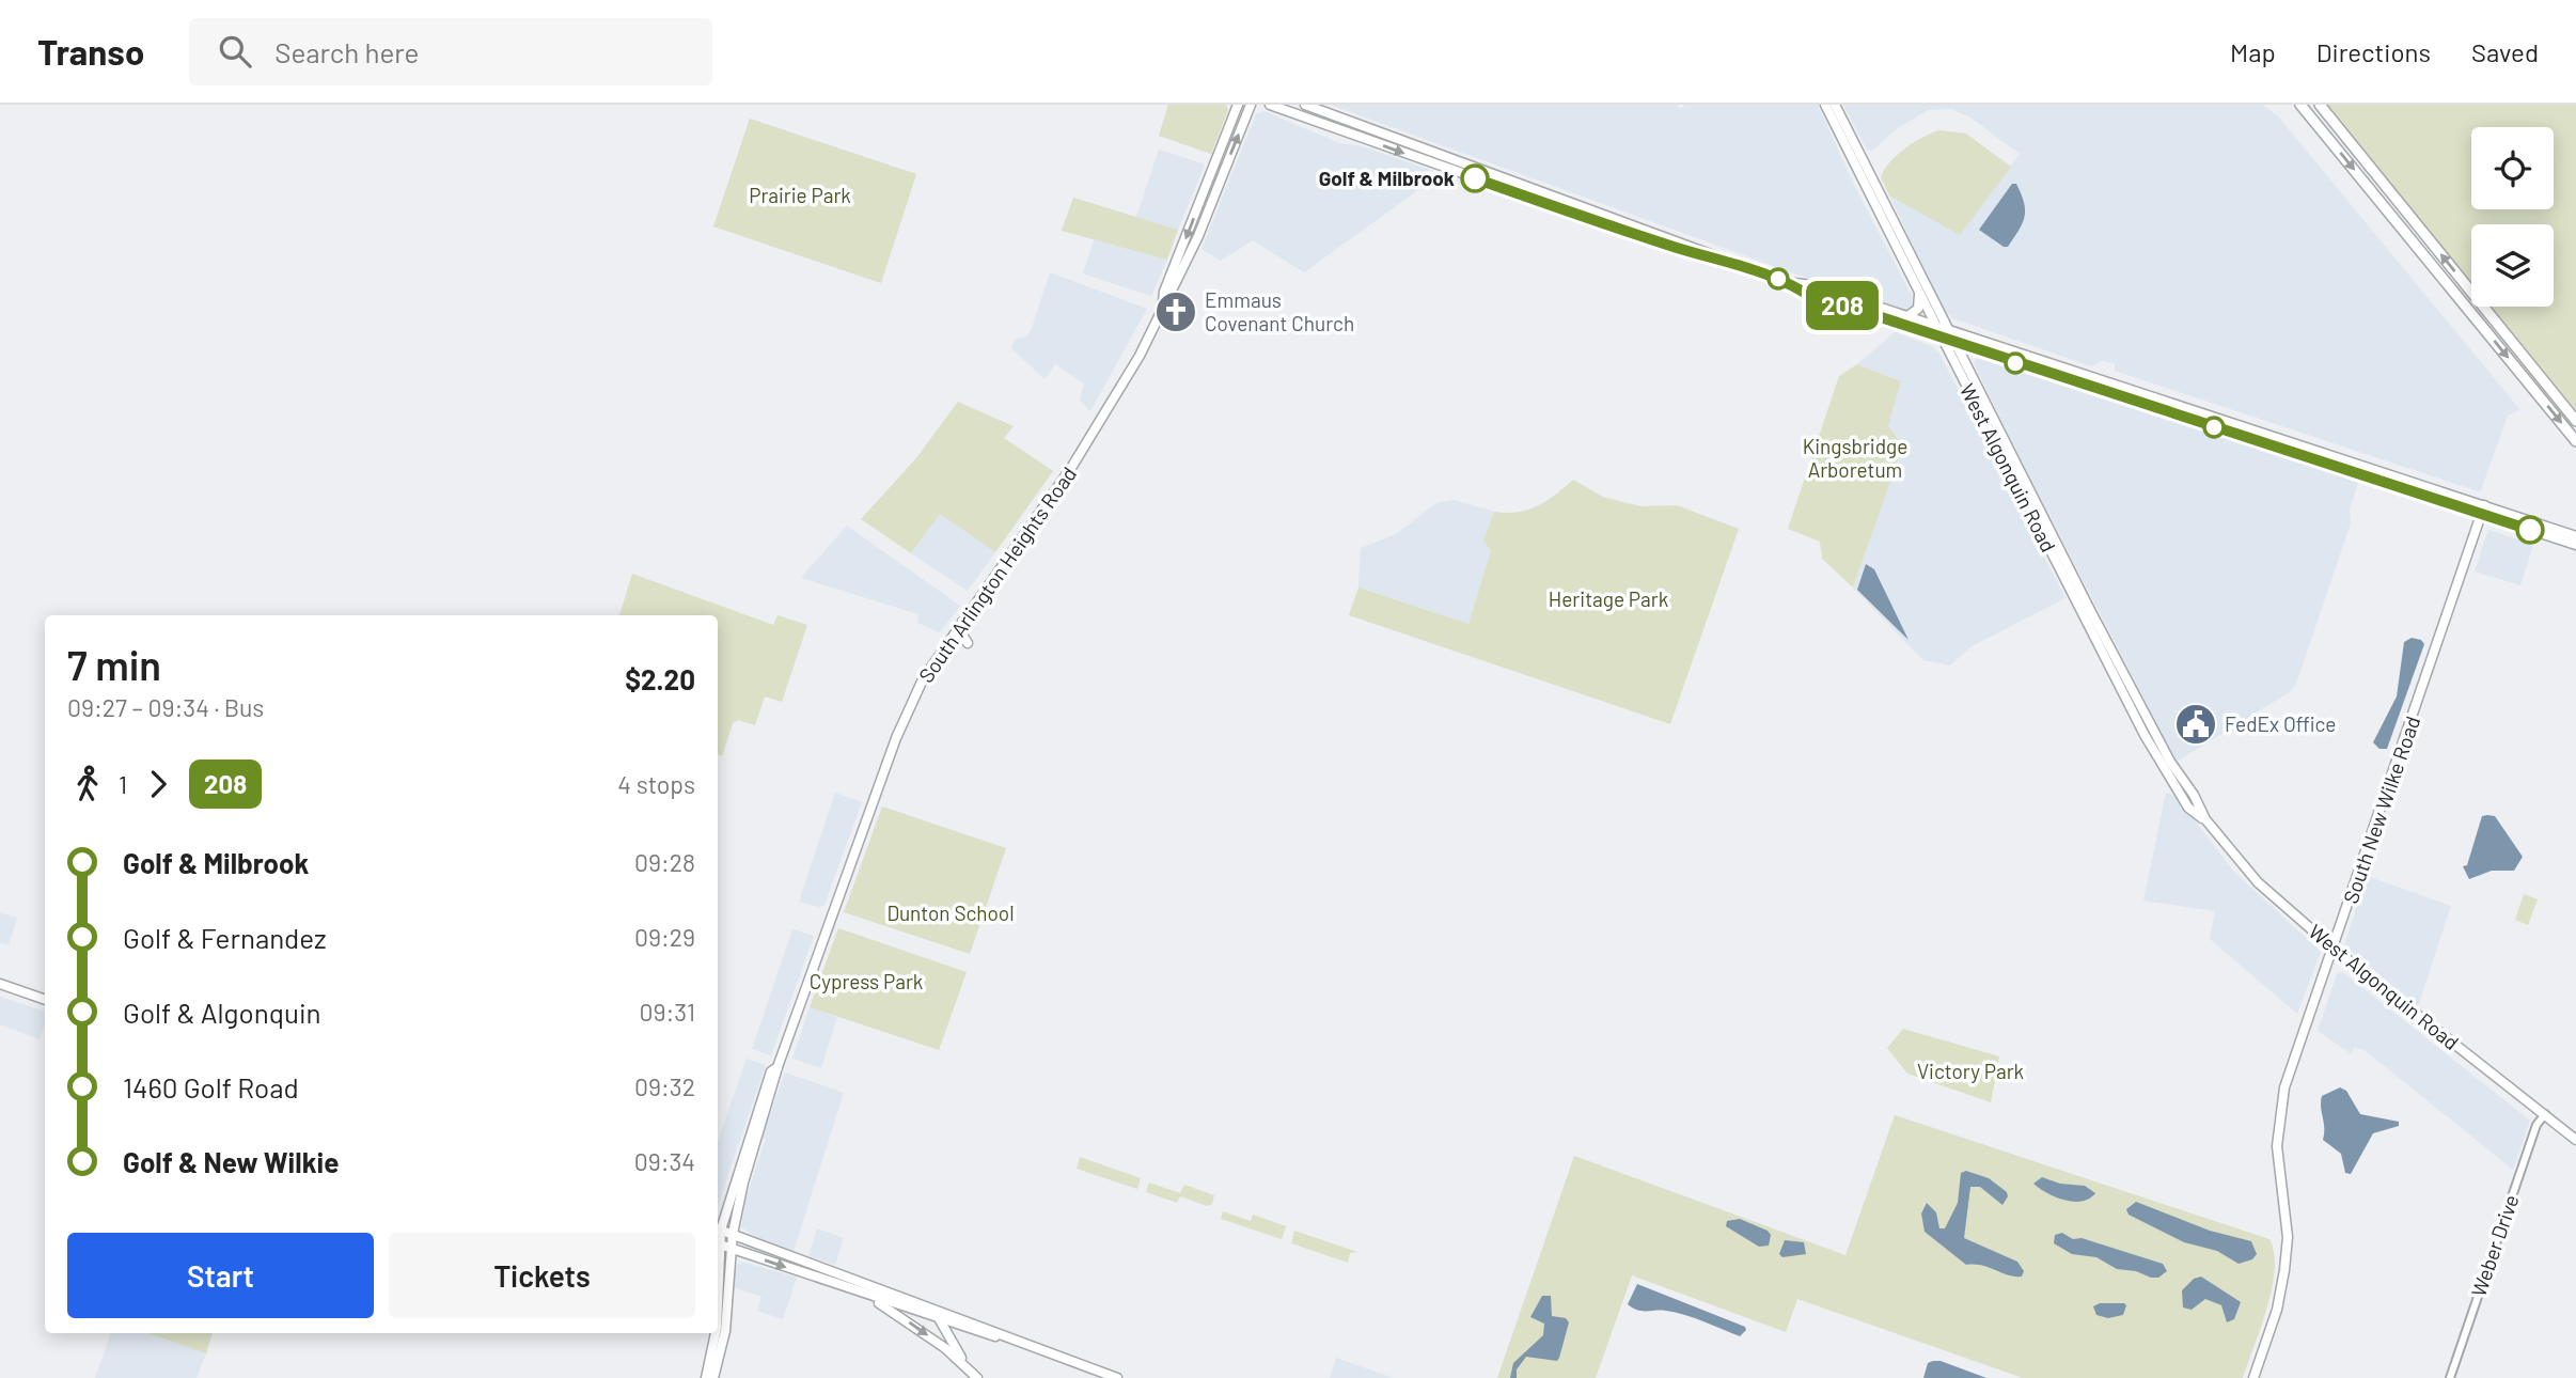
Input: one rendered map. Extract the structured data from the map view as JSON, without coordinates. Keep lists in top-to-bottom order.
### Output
{
  "streets": {
    "main road": ["West Algonquin Road", "South Arlington Heights Road", "South New Wilke Road"],
    "street": ["Weber Drive"]
  },
  "crossings": [
    ["West Algonquin Road", "South New Wilke Road"],
    ["West Algonquin Road", "Weber Drive"]
  ],
  "parks": [
    "Prairie Park",
    "Kingsbridge Arboretum",
    "Heritage Park",
    "Dunton School",
    "Cypress Park",
    "Victory Park"
  ],
  "places": {
    "other": ["Golf & Milbrook"],
    "church": ["Emmaus Covenant Church"],
    "public building": ["FedEx Office"]
  },
  "lines": ["bus line 208"],
  "page": {
    "header": "Transo",
    "search": "Search here",
    "nav": ["Map", "Directions", "Saved"],
    "on_map": "208",
    "heading": ["7 min", "09:27 – 09:34 · Bus", "$2.20"],
    "legs": ["1", "208", "4 stops"],
    "list": [
      {
        "name": "Golf & Milbrook",
        "value": "09:28"
      },
      {
        "name": "Golf & Fernandez",
        "value": "09:29"
      },
      {
        "name": "Golf & Algonquin",
        "value": "09:31"
      },
      {
        "name": "1460 Golf Road",
        "value": "09:32"
      },
      {
        "name": "Golf & New Wilkie",
        "value": "09:34"
      }
    ],
    "buttons": ["Start", "Tickets"]
  }
}
